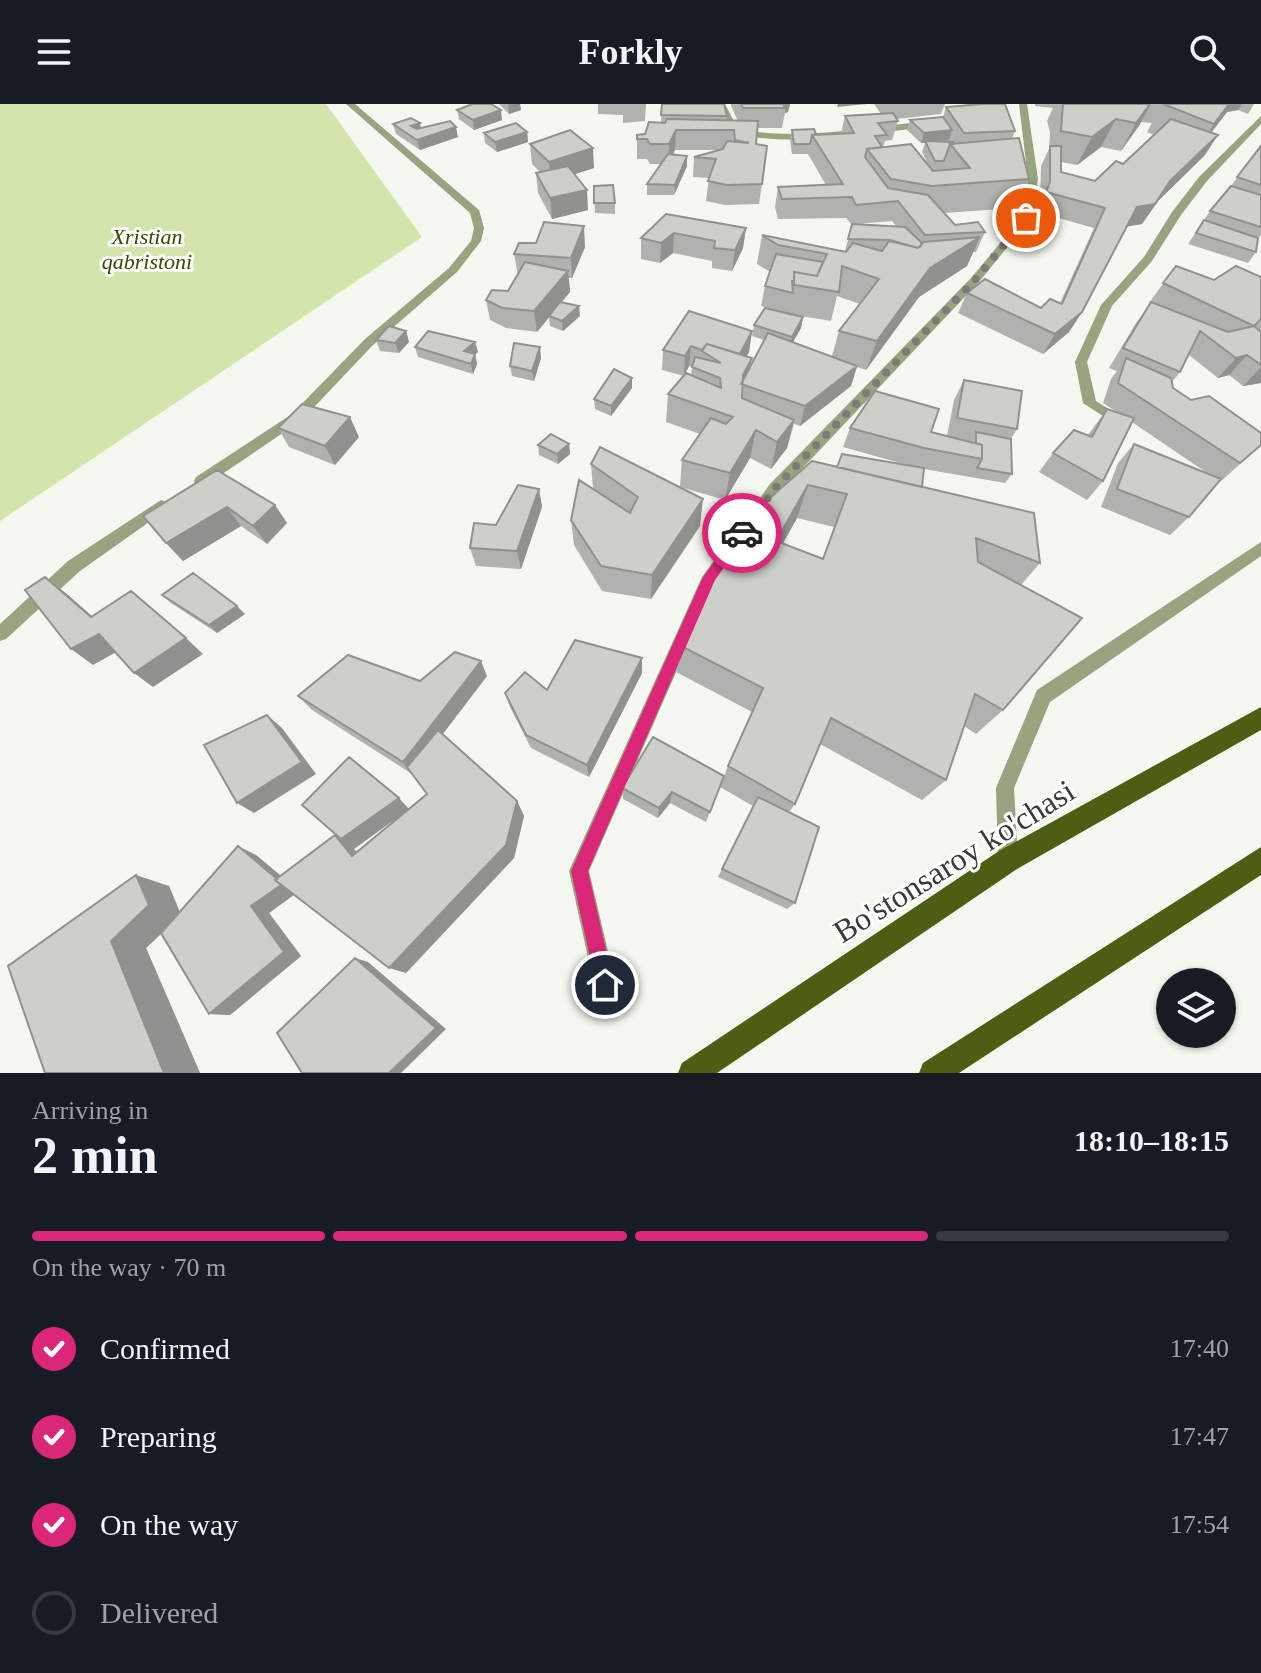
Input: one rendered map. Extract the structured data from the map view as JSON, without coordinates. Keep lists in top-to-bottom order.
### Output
{
  "streets": {
    "main road": ["Bo'stonsaroy ko'chasi"]
  },
  "parks": ["Xristian qabristoni"],
  "page": {
    "header": "Forkly",
    "heading": ["2 min", "Arriving in", "18:10–18:15"],
    "bar": "On the way · 70 m",
    "list": [
      ["Confirmed", "17:40"],
      ["Preparing", "17:47"],
      ["On the way", "17:54"],
      "Delivered"
    ]
  }
}
